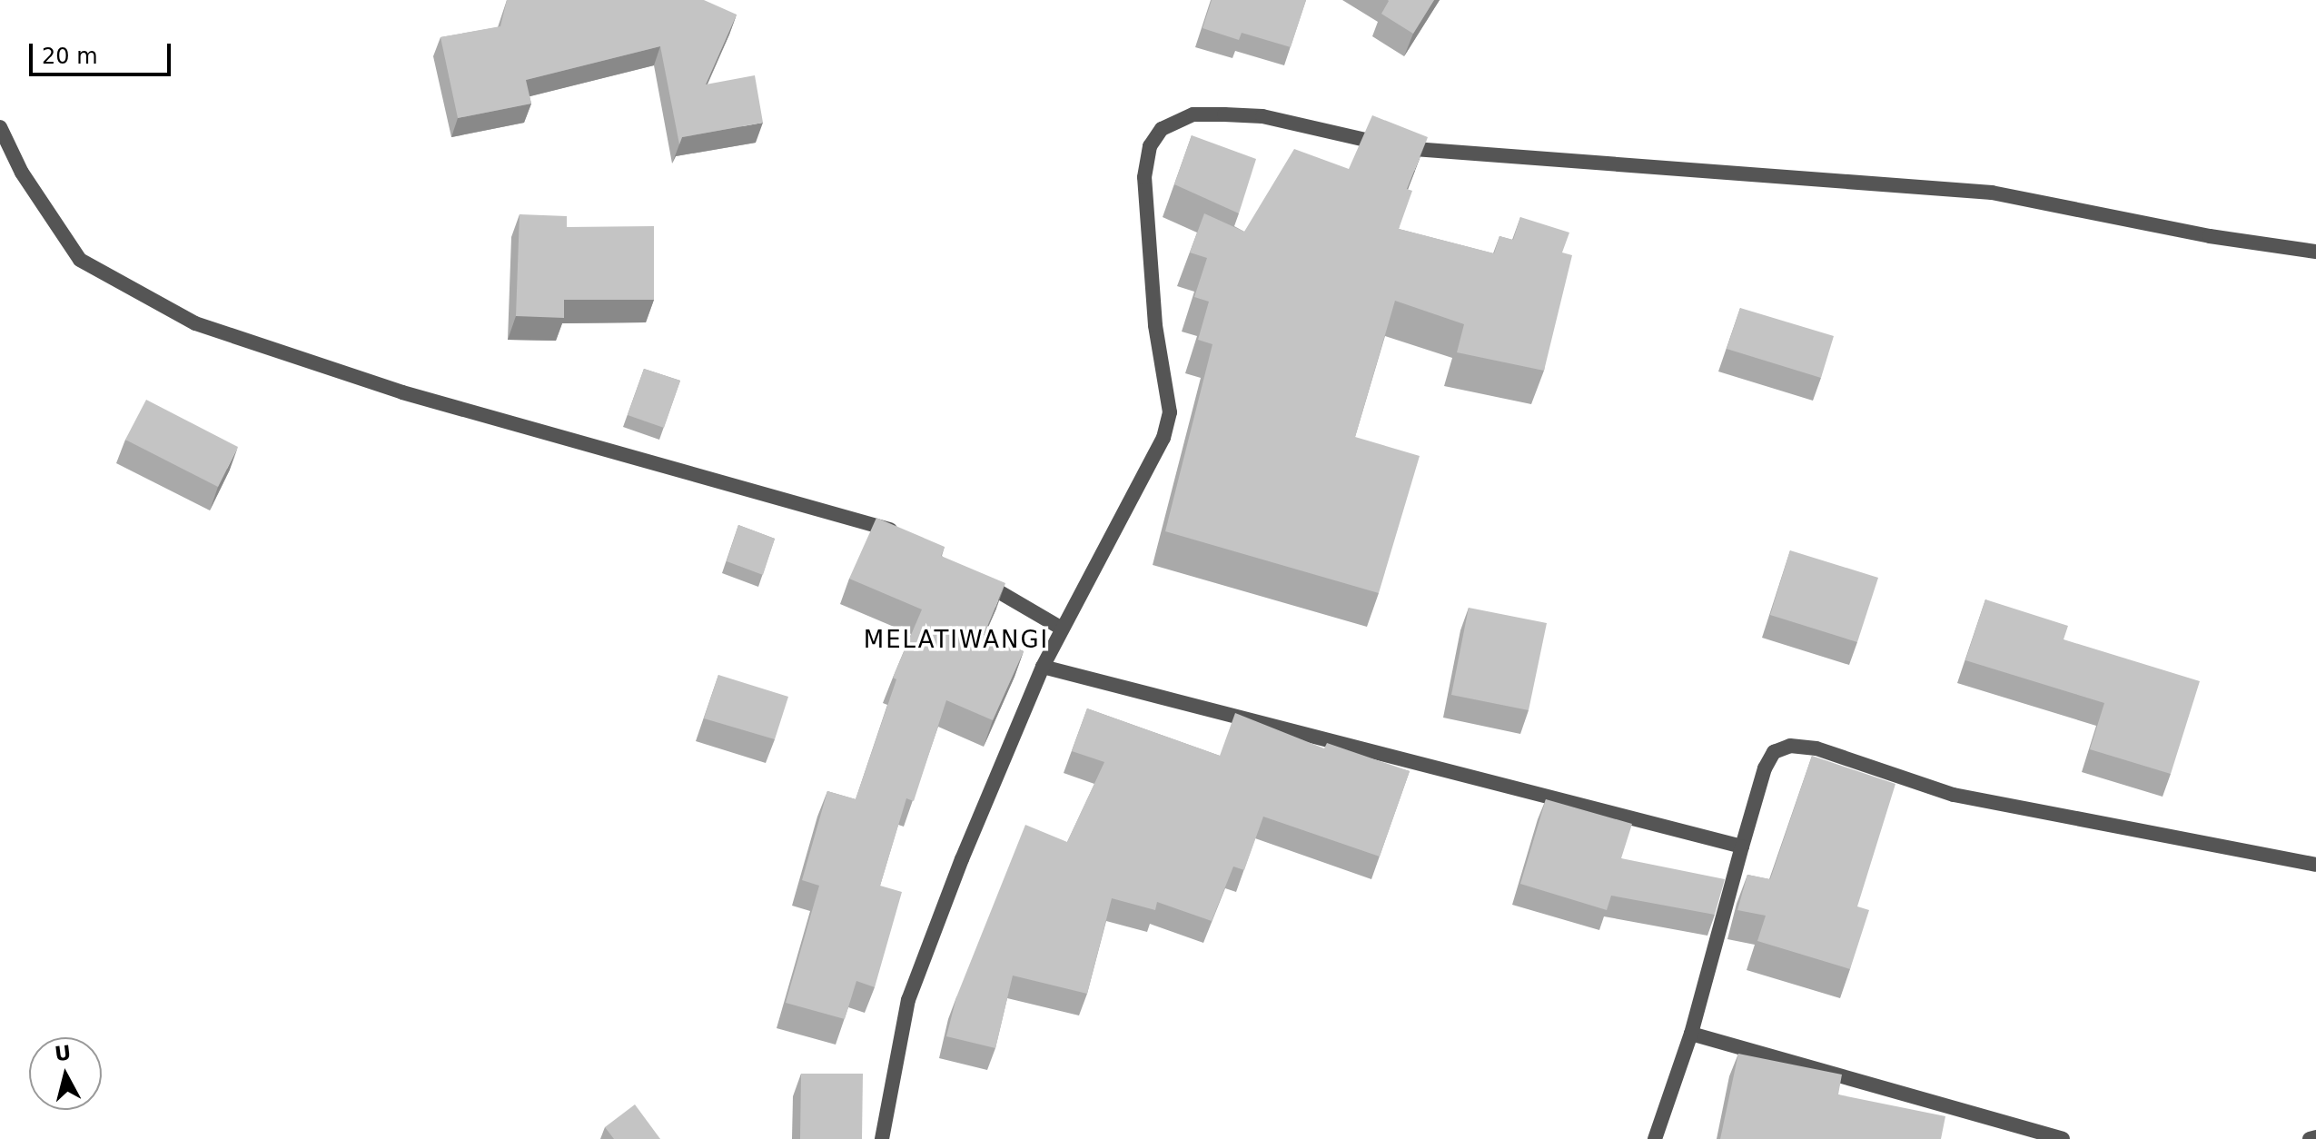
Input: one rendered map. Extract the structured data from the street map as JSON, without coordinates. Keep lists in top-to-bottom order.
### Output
{
  "districts": ["MELATIWANGI"],
  "scale_bar": "20 m",
  "north": "top"
}
